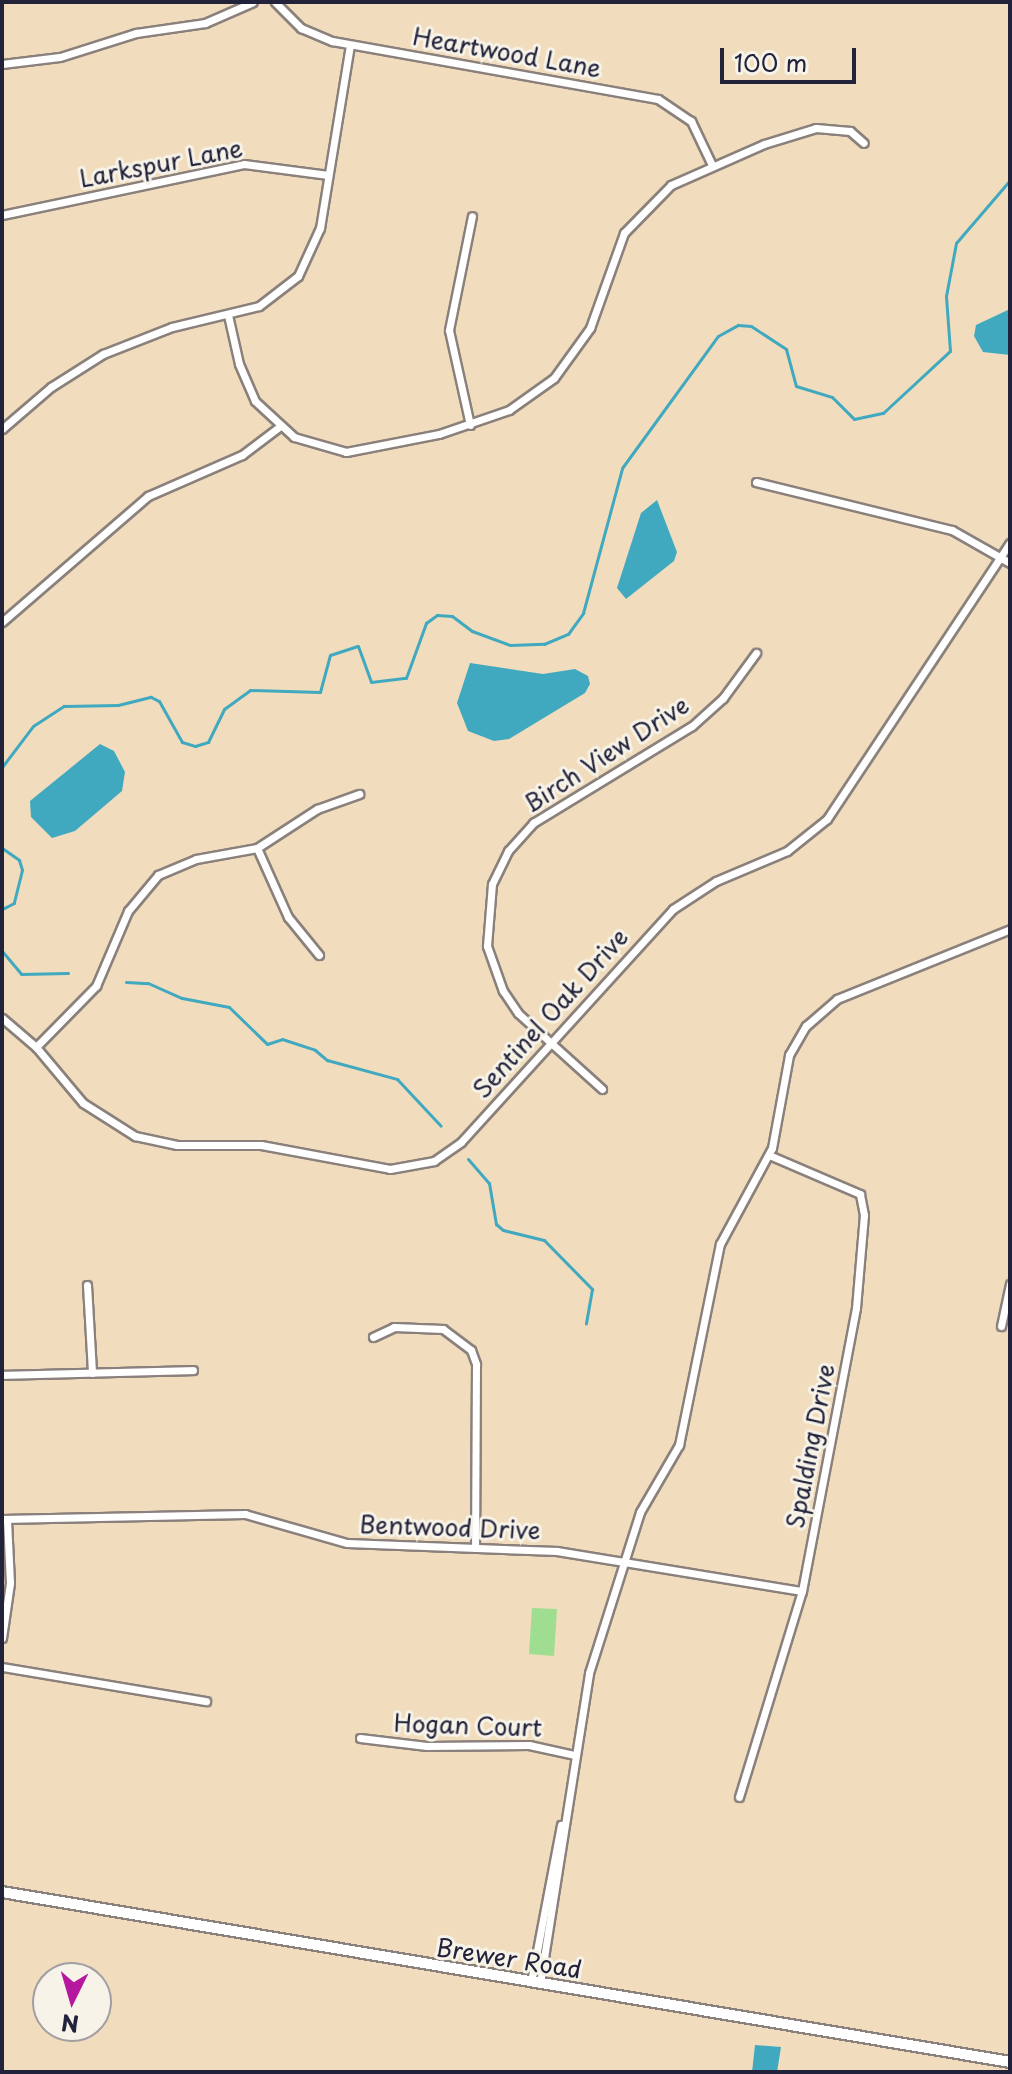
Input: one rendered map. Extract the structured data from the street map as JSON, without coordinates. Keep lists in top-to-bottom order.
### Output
{
  "streets": {
    "street": [
      "Heartwood Lane",
      "Larkspur Lane",
      "Birch View Drive",
      "Sentinel Oak Drive",
      "Spalding Drive",
      "Bentwood Drive",
      "Hogan Court",
      "Brewer Road"
    ]
  },
  "crossings": [
    ["Birch View Drive", "Sentinel Oak Drive"],
    ["Spalding Drive", "Bentwood Drive"]
  ],
  "scale_bar": "100 m",
  "north": "bottom"
}
